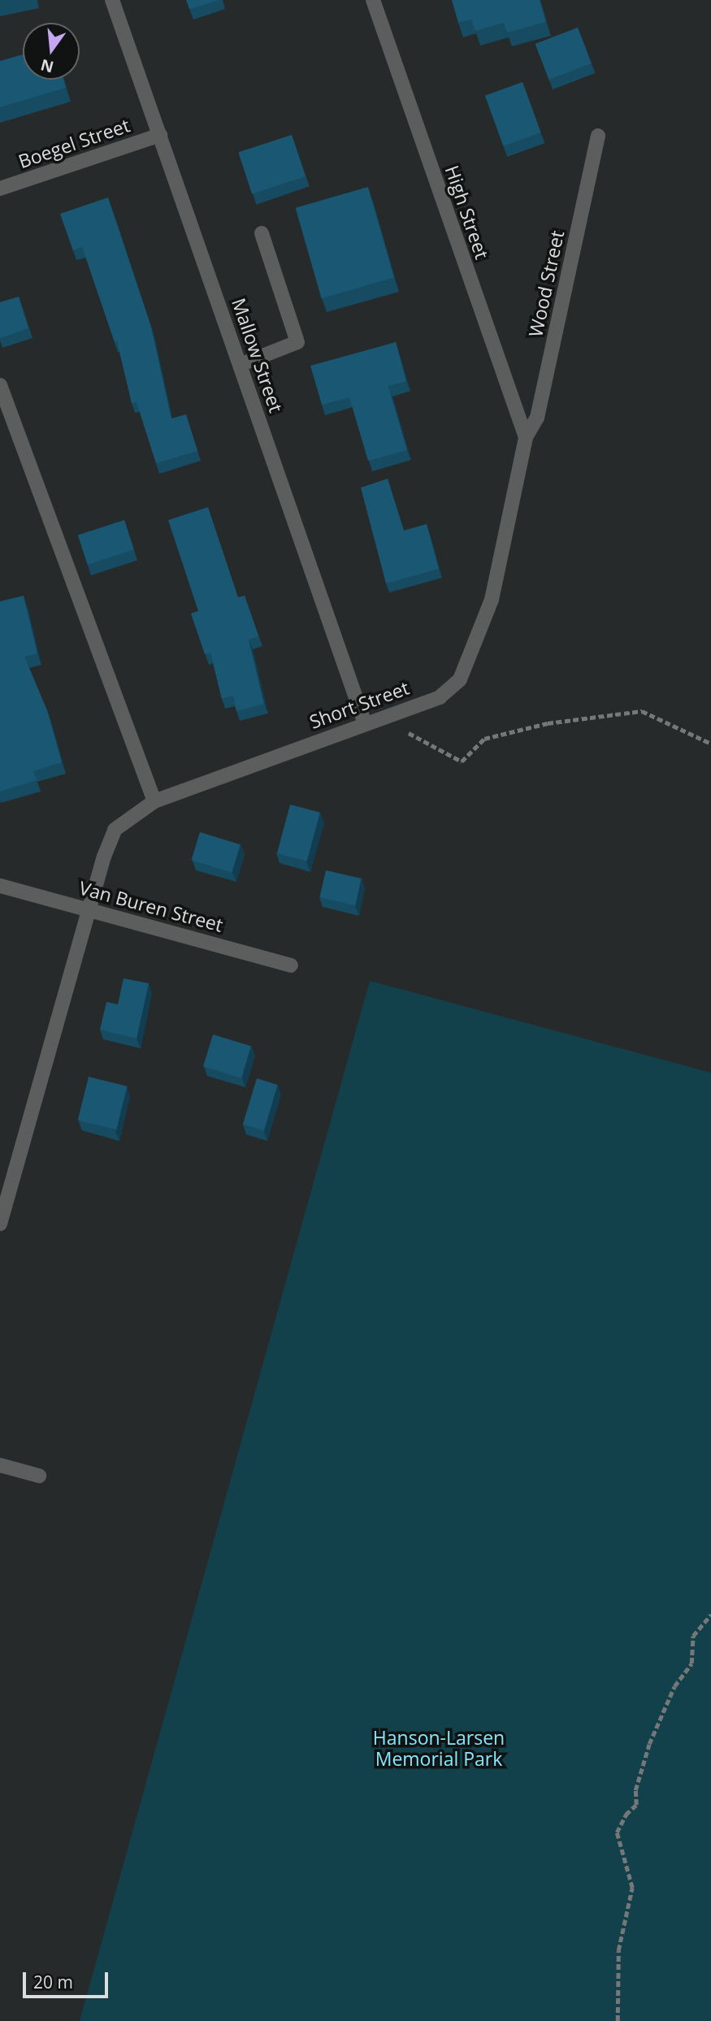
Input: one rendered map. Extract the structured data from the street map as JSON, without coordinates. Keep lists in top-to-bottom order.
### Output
{
  "streets": {
    "street": [
      "Boegel Street",
      "High Street",
      "Wood Street",
      "Mallow Street",
      "Short Street",
      "Van Buren Street"
    ]
  },
  "crossings": [
    ["Boegel Street", "Mallow Street"],
    ["High Street", "Wood Street"],
    ["High Street", "Short Street"],
    ["Wood Street", "Short Street"],
    ["Mallow Street", "Short Street"],
    ["Short Street", "Van Buren Street"]
  ],
  "parks": ["Hanson-Larsen Memorial Park"],
  "scale_bar": "20 m",
  "north": "bottom"
}
